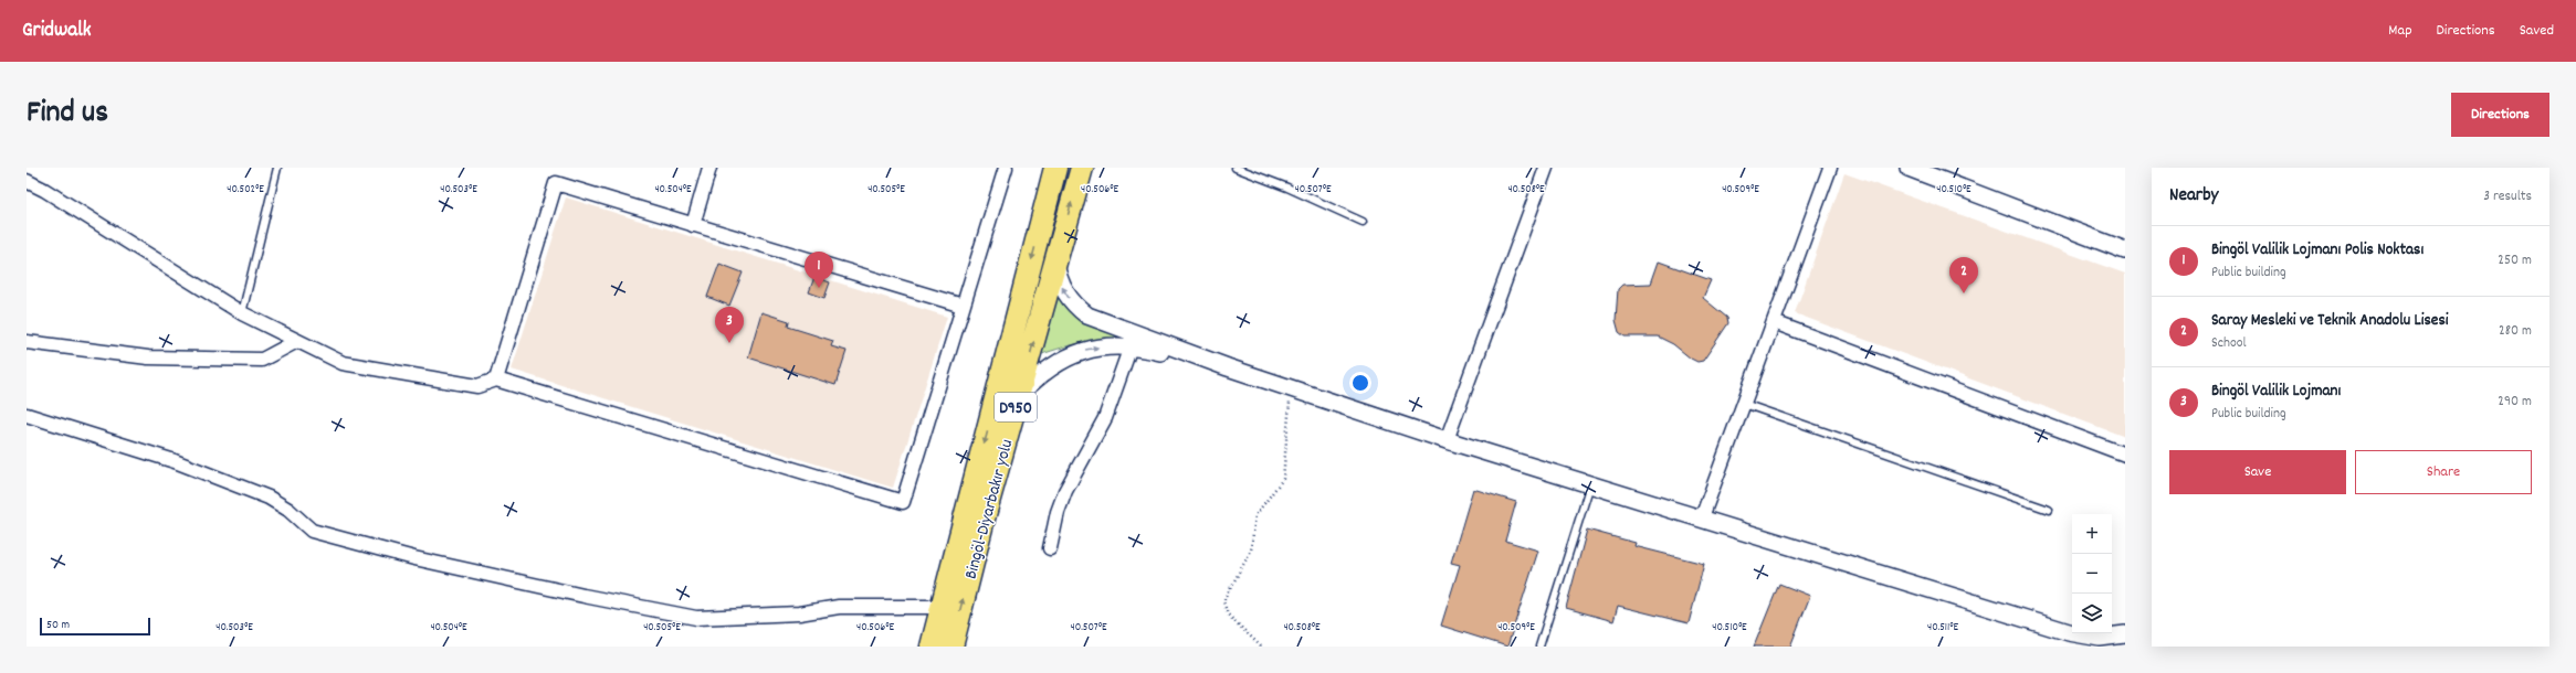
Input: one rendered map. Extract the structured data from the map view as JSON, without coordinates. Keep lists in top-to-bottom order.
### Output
{
  "streets": {
    "main road": ["D950", "Bingöl-Diyarbakır yolu"]
  },
  "scale_bar": "50 m",
  "page": {
    "header": "Gridwalk",
    "nav": ["Map", "Directions", "Saved"],
    "title": "Find us",
    "buttons": [
      "Directions",
      ["Save", "Share"]
    ],
    "heading": ["Nearby", "3 results"],
    "list": [
      {
        "mark": "1",
        "name": "Bingöl Valilik Lojmanı Polis Noktası",
        "note": "Public building",
        "value": "250 m"
      },
      {
        "mark": "2",
        "name": "Saray Mesleki ve Teknik Anadolu Lisesi",
        "note": "School",
        "value": "280 m"
      },
      {
        "mark": "3",
        "name": "Bingöl Valilik Lojmanı",
        "note": "Public building",
        "value": "290 m"
      }
    ],
    "pins": ["1", "2", "3"],
    "map_buttons": ["+", "−"],
    "scale": "50 m"
  },
  "coordinates": [
    "40.509°E",
    "40.510°E",
    "40.502°E",
    "40.503°E",
    "40.504°E",
    "40.505°E",
    "40.506°E",
    "40.507°E",
    "40.508°E",
    "40.511°E"
  ]
}
